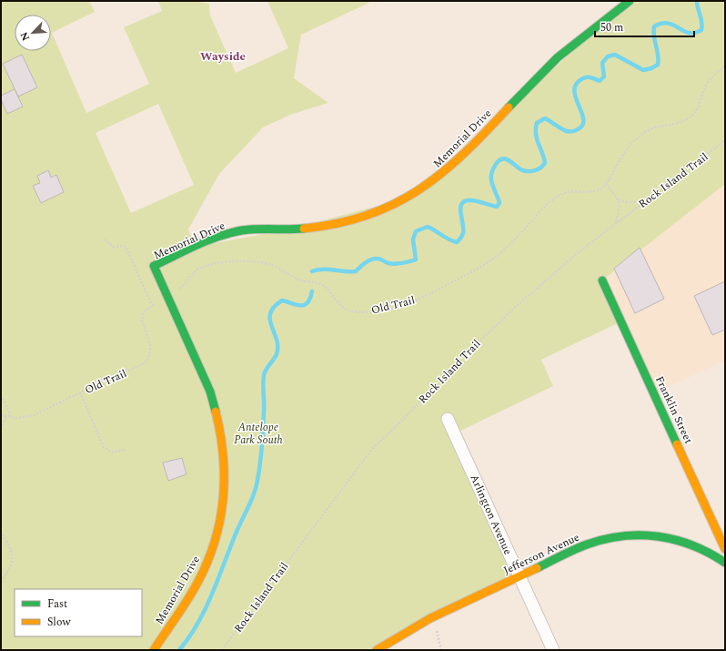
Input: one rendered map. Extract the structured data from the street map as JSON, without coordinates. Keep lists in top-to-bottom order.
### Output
{
  "streets": {
    "street": [
      "Memorial Drive",
      "Franklin Street",
      "Arlington Avenue",
      "Jefferson Avenue"
    ],
    "path": ["Rock Island Trail", "Old Trail"]
  },
  "crossings": [
    ["Memorial Drive", "Old Trail"],
    ["Arlington Avenue", "Jefferson Avenue"]
  ],
  "districts": ["Wayside"],
  "parks": ["Antelope Park South"],
  "legend": ["Fast", "Slow"],
  "scale_bar": "50 m",
  "north": "bottom left"
}
